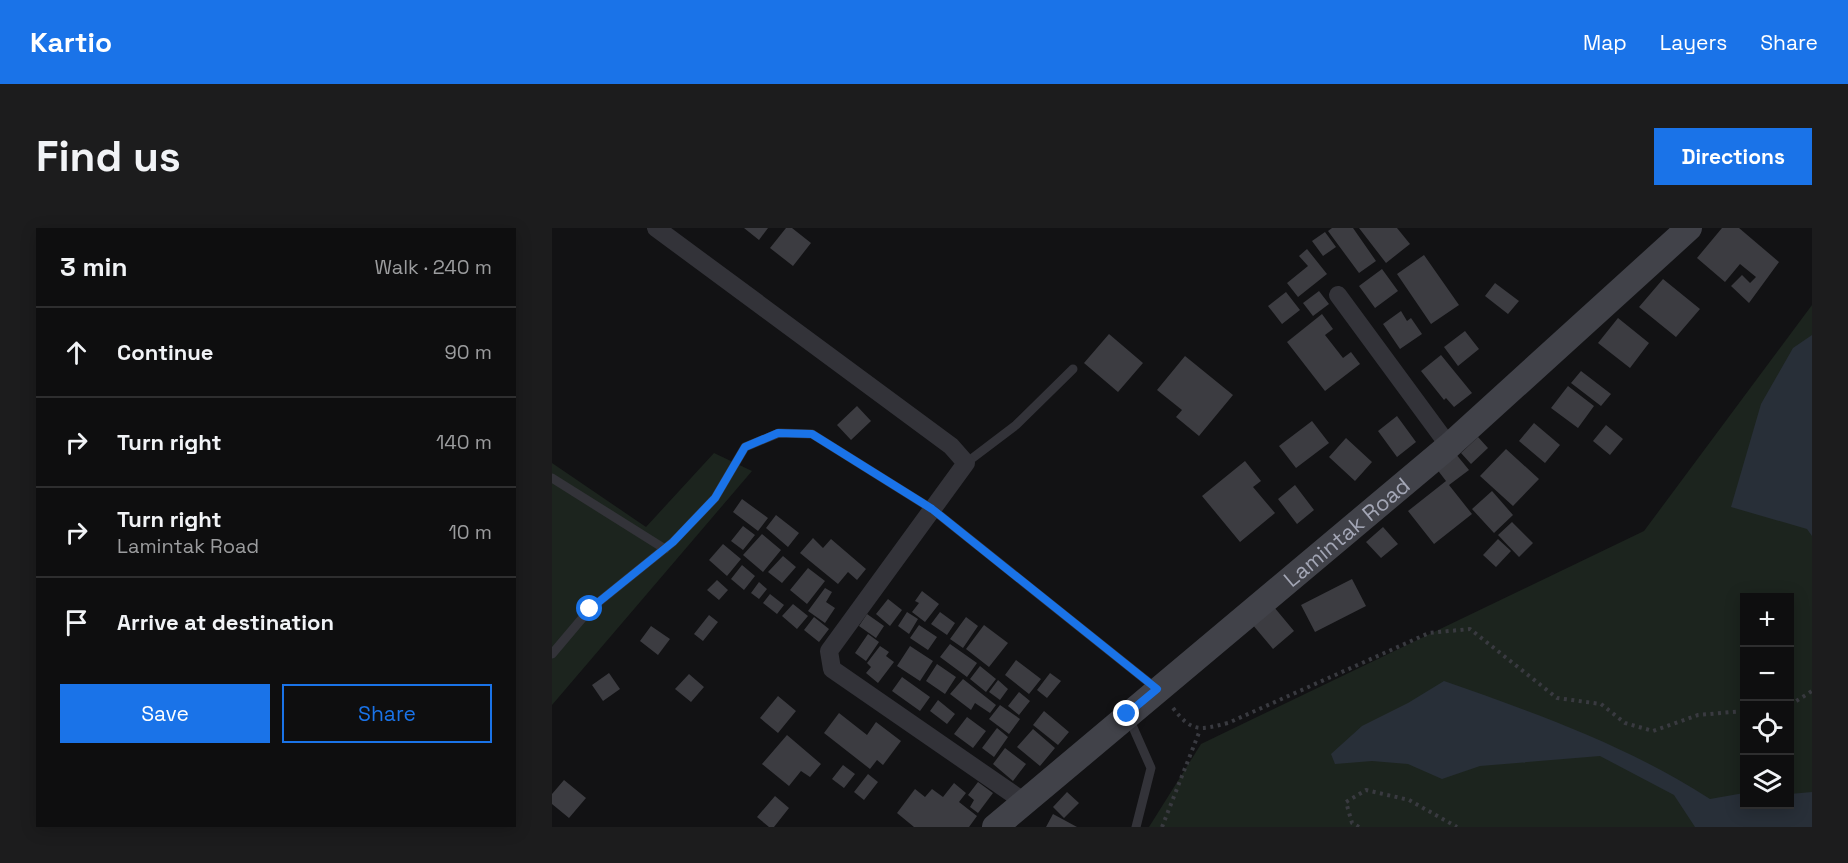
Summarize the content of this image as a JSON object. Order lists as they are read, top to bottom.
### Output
{
  "streets": {
    "main road": ["Lamintak Road"]
  },
  "page": {
    "header": "Kartio",
    "nav": ["Map", "Layers", "Share"],
    "buttons": [
      "Directions",
      ["Save", "Share"]
    ],
    "title": "Find us",
    "heading": ["3 min", "Walk · 240 m"],
    "list": [
      ["Continue", "90 m"],
      ["Turn right", "140 m"],
      ["Turn right", "Lamintak Road", "10 m"],
      "Arrive at destination"
    ],
    "map_buttons": ["+", "−"]
  }
}
